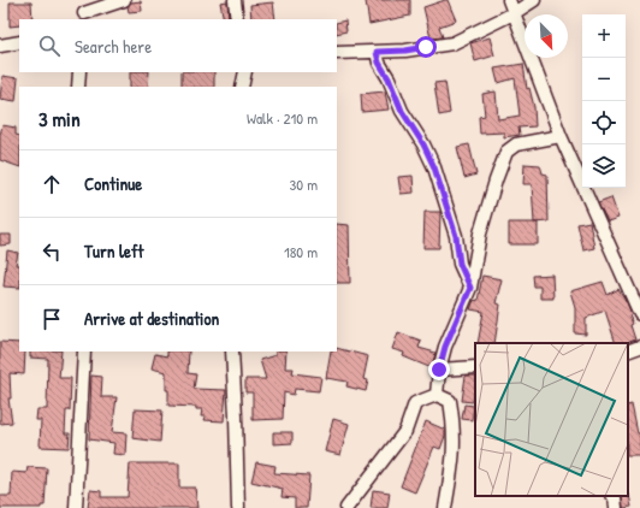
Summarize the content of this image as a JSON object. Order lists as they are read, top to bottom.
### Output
{
  "north": "bottom right",
  "page": {
    "map_buttons": ["+", "−"],
    "search": "Search here",
    "heading": ["3 min", "Walk · 210 m"],
    "list": [
      ["Continue", "30 m"],
      ["Turn left", "180 m"],
      "Arrive at destination"
    ]
  }
}
